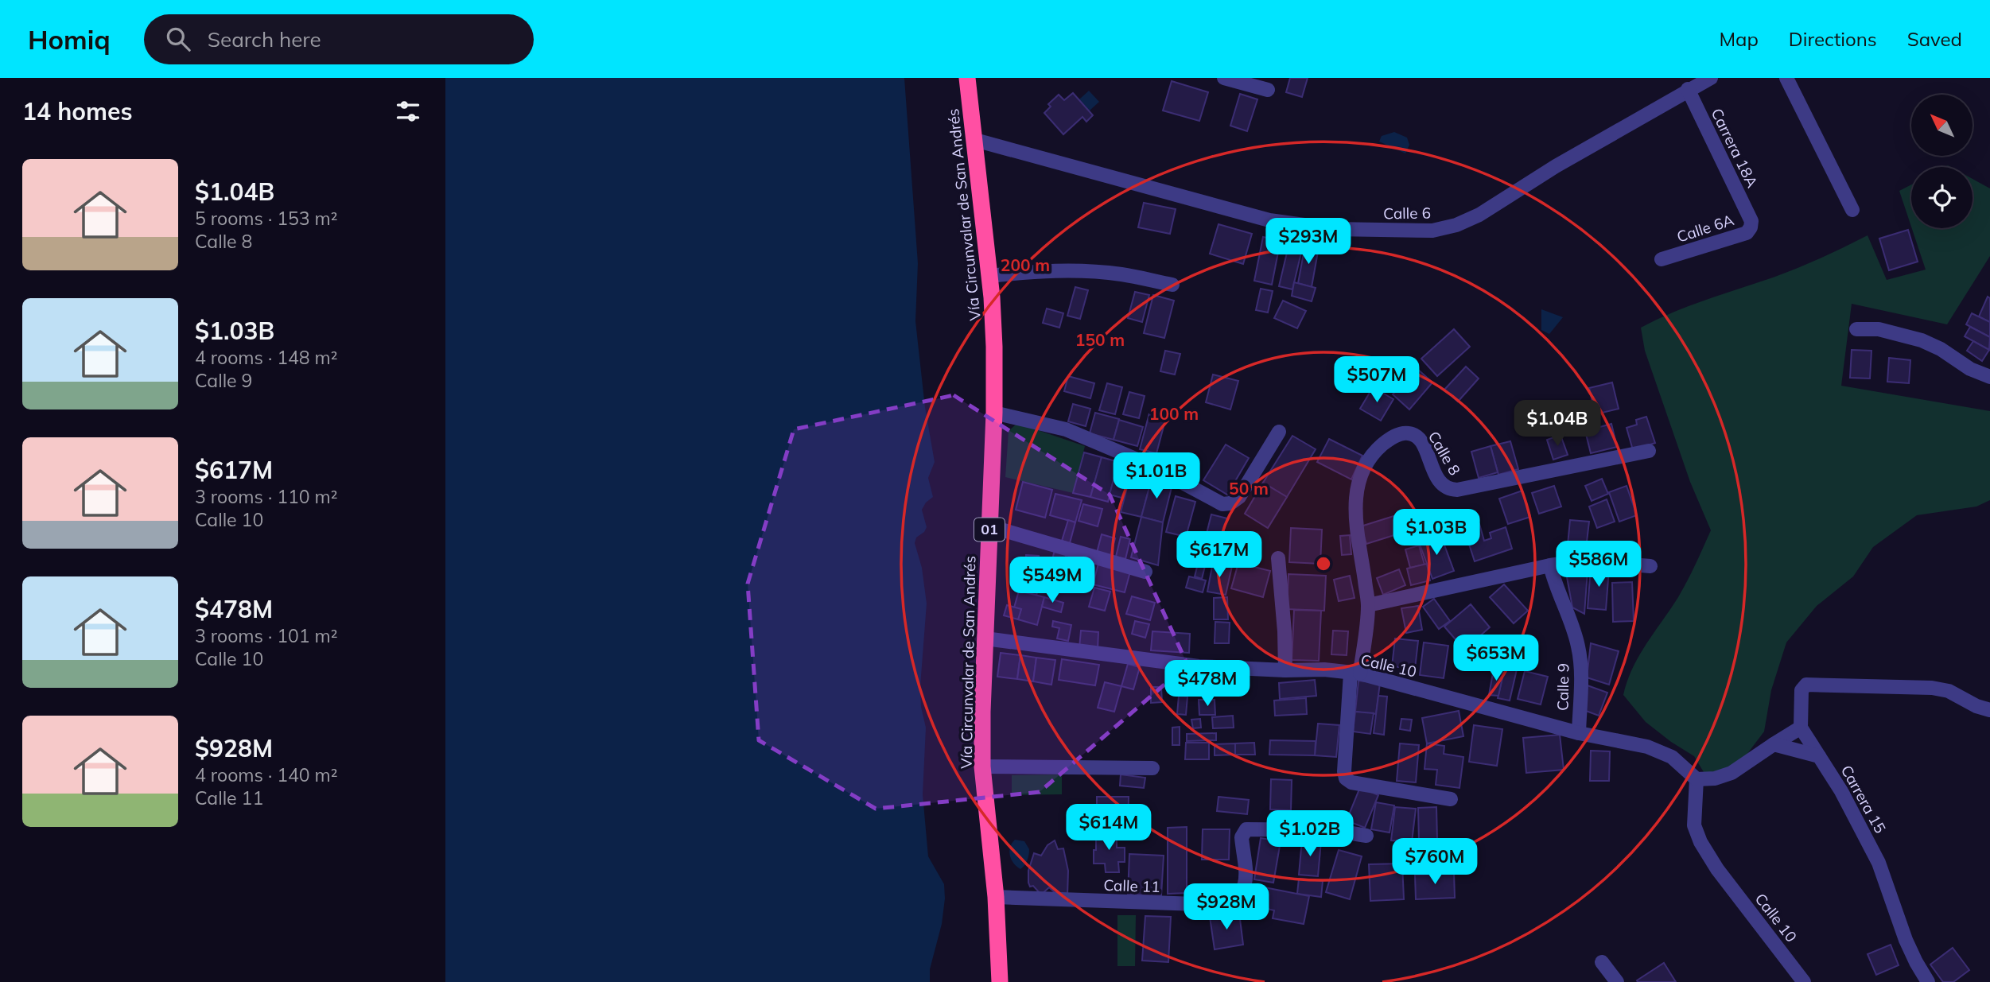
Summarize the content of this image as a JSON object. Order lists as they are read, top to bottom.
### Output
{
  "streets": {
    "highway": ["Vía Circunvalar de San Andrés", "01"],
    "street": [
      "Carrera 18A",
      "Calle 6",
      "Calle 6A",
      "Calle 8",
      "Calle 10",
      "Calle 9",
      "Carrera 15",
      "Calle 11"
    ]
  },
  "crossings": [
    ["Carrera 18A", "Calle 6"],
    ["Carrera 18A", "Calle 6A"],
    ["Calle 6", "Vía Circunvalar de San Andrés"],
    ["Vía Circunvalar de San Andrés", "Calle 10"],
    ["Vía Circunvalar de San Andrés", "Calle 11"],
    ["Calle 8", "Calle 10"],
    ["Calle 10", "Calle 9"]
  ],
  "north": "top left",
  "page": {
    "header": "Homiq",
    "search": "Search here",
    "nav": ["Map", "Directions", "Saved"],
    "heading": "14 homes",
    "list": [
      {
        "name": "$1.04B",
        "note": "5 rooms · 153 m² · Calle 8"
      },
      {
        "name": "$1.03B",
        "note": "4 rooms · 148 m² · Calle 9"
      },
      {
        "name": "$617M",
        "note": "3 rooms · 110 m² · Calle 10"
      },
      {
        "name": "$478M",
        "note": "3 rooms · 101 m² · Calle 10"
      },
      {
        "name": "$928M",
        "note": "4 rooms · 140 m² · Calle 11"
      }
    ],
    "price": [
      "$293M",
      "$507M",
      "$1.04B",
      "$1.01B",
      "$1.03B",
      "$617M",
      "$586M",
      "$549M",
      "$653M",
      "$478M",
      "$614M",
      "$1.02B",
      "$760M",
      "$928M"
    ]
  },
  "rings": [
    "200 m",
    "150 m",
    "100 m",
    "50 m"
  ]
}
